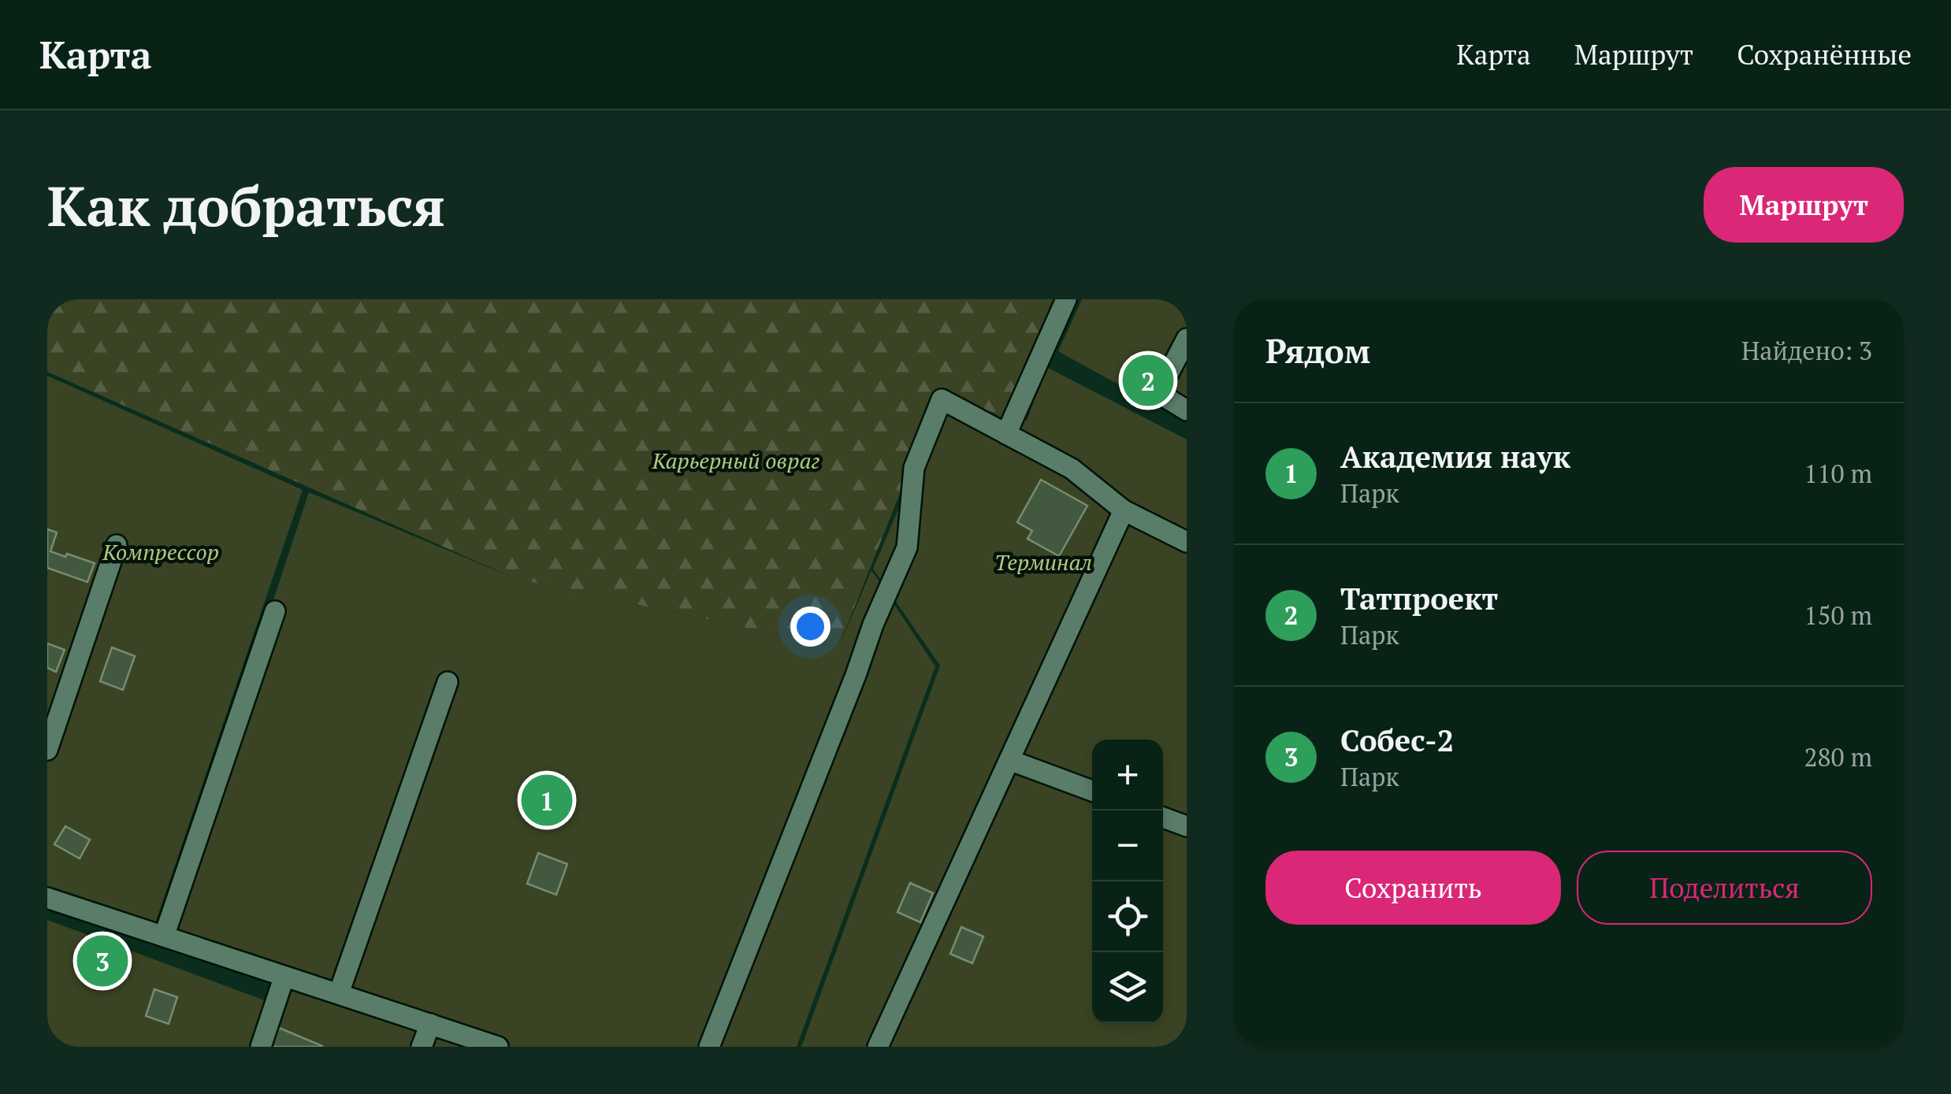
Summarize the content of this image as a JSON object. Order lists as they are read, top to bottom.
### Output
{
  "parks": ["Карьерный овраг", "Компрессор", "Терминал"],
  "page": {
    "header": "Карта",
    "nav": ["Карта", "Маршрут", "Сохранённые"],
    "buttons": [
      "Маршрут",
      ["Сохранить", "Поделиться"]
    ],
    "title": "Как добраться",
    "heading": ["Рядом", "Найдено: 3"],
    "pins": ["2", "1", "3"],
    "list": [
      {
        "mark": "1",
        "name": "Академия наук",
        "note": "Парк",
        "value": "110 m"
      },
      {
        "mark": "2",
        "name": "Татпроект",
        "note": "Парк",
        "value": "150 m"
      },
      {
        "mark": "3",
        "name": "Собес-2",
        "note": "Парк",
        "value": "280 m"
      }
    ],
    "map_buttons": ["+", "−"]
  }
}
